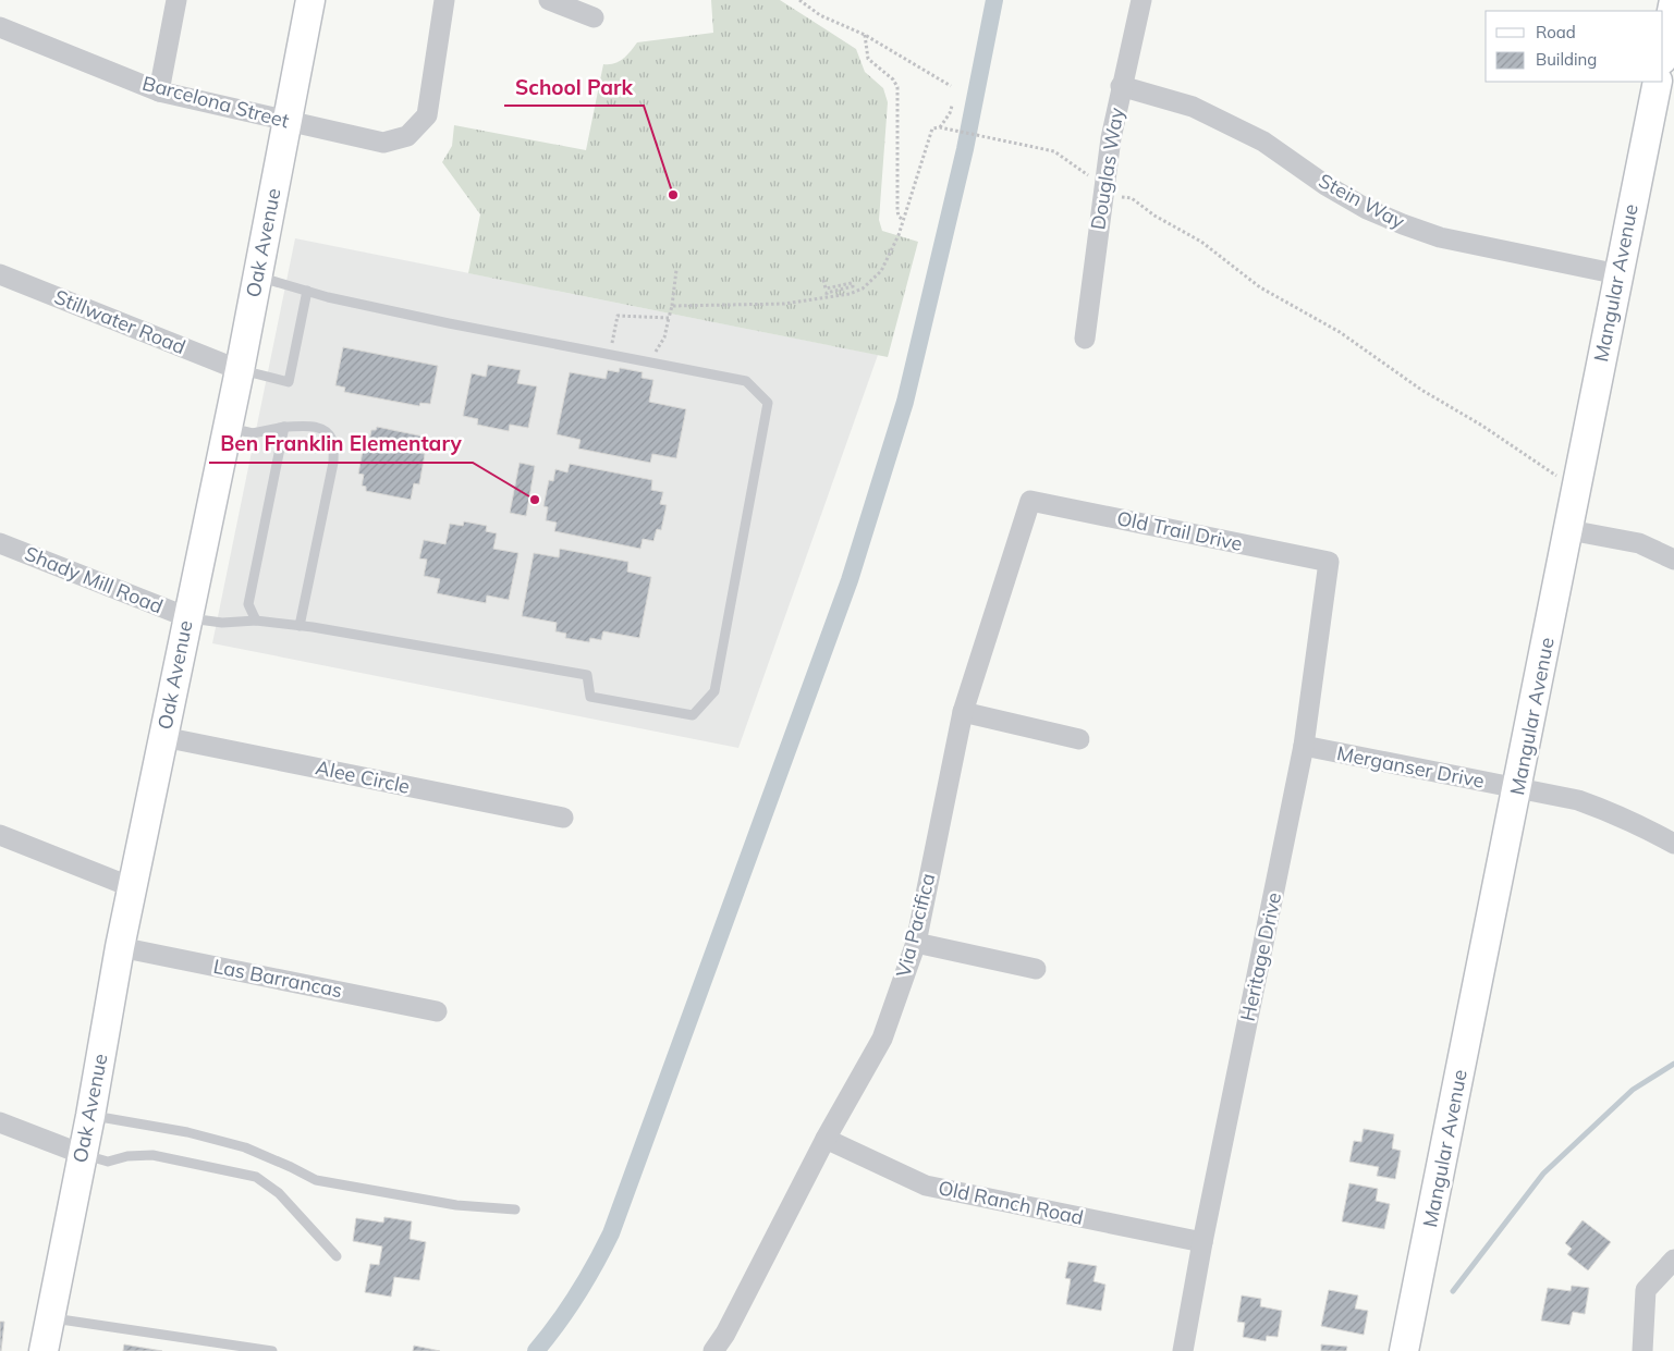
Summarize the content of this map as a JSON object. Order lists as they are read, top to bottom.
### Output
{
  "streets": {
    "street": [
      "Barcelona Street",
      "Douglas Way",
      "Stein Way",
      "Oak Avenue",
      "Mangular Avenue",
      "Stillwater Road",
      "Old Trail Drive",
      "Shady Mill Road",
      "Merganser Drive",
      "Alee Circle",
      "Via Pacifica",
      "Heritage Drive",
      "Las Barrancas",
      "Old Ranch Road"
    ]
  },
  "crossings": [
    ["Barcelona Street", "Oak Avenue"],
    ["Douglas Way", "Stein Way"],
    ["Stein Way", "Mangular Avenue"],
    ["Oak Avenue", "Stillwater Road"],
    ["Oak Avenue", "Shady Mill Road"],
    ["Oak Avenue", "Alee Circle"],
    ["Oak Avenue", "Las Barrancas"],
    ["Mangular Avenue", "Merganser Drive"],
    ["Old Trail Drive", "Via Pacifica"],
    ["Old Trail Drive", "Heritage Drive"],
    ["Merganser Drive", "Heritage Drive"],
    ["Via Pacifica", "Old Ranch Road"],
    ["Heritage Drive", "Old Ranch Road"]
  ],
  "places": ["School Park", "Ben Franklin Elementary"],
  "legend": ["Road", "Building"]
}
